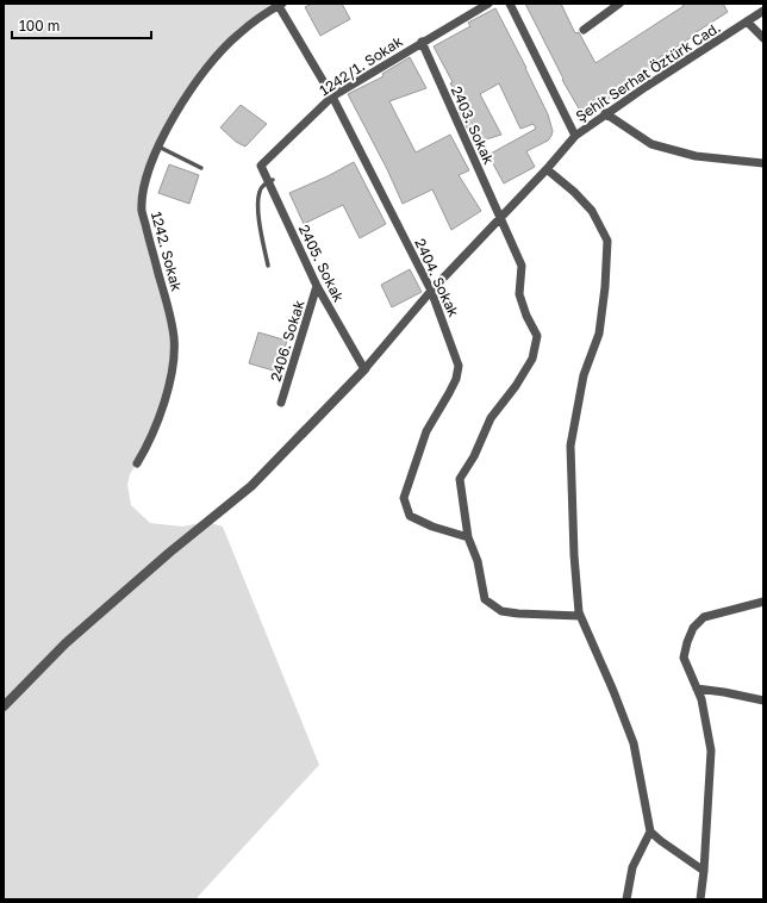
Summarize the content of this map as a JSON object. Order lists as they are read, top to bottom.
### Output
{
  "streets": {
    "street": [
      "1242/1. Sokak",
      "Şehit Serhat Öztürk Cad.",
      "2403. Sokak",
      "1242. Sokak",
      "2405. Sokak",
      "2404. Sokak",
      "2406. Sokak"
    ]
  },
  "crossings": [
    ["1242/1. Sokak", "2403. Sokak"],
    ["1242/1. Sokak", "2405. Sokak"],
    ["1242/1. Sokak", "2404. Sokak"],
    ["2403. Sokak", "2404. Sokak"],
    ["1242. Sokak", "2404. Sokak"],
    ["2405. Sokak", "2406. Sokak"]
  ],
  "scale_bar": "100 m"
}
